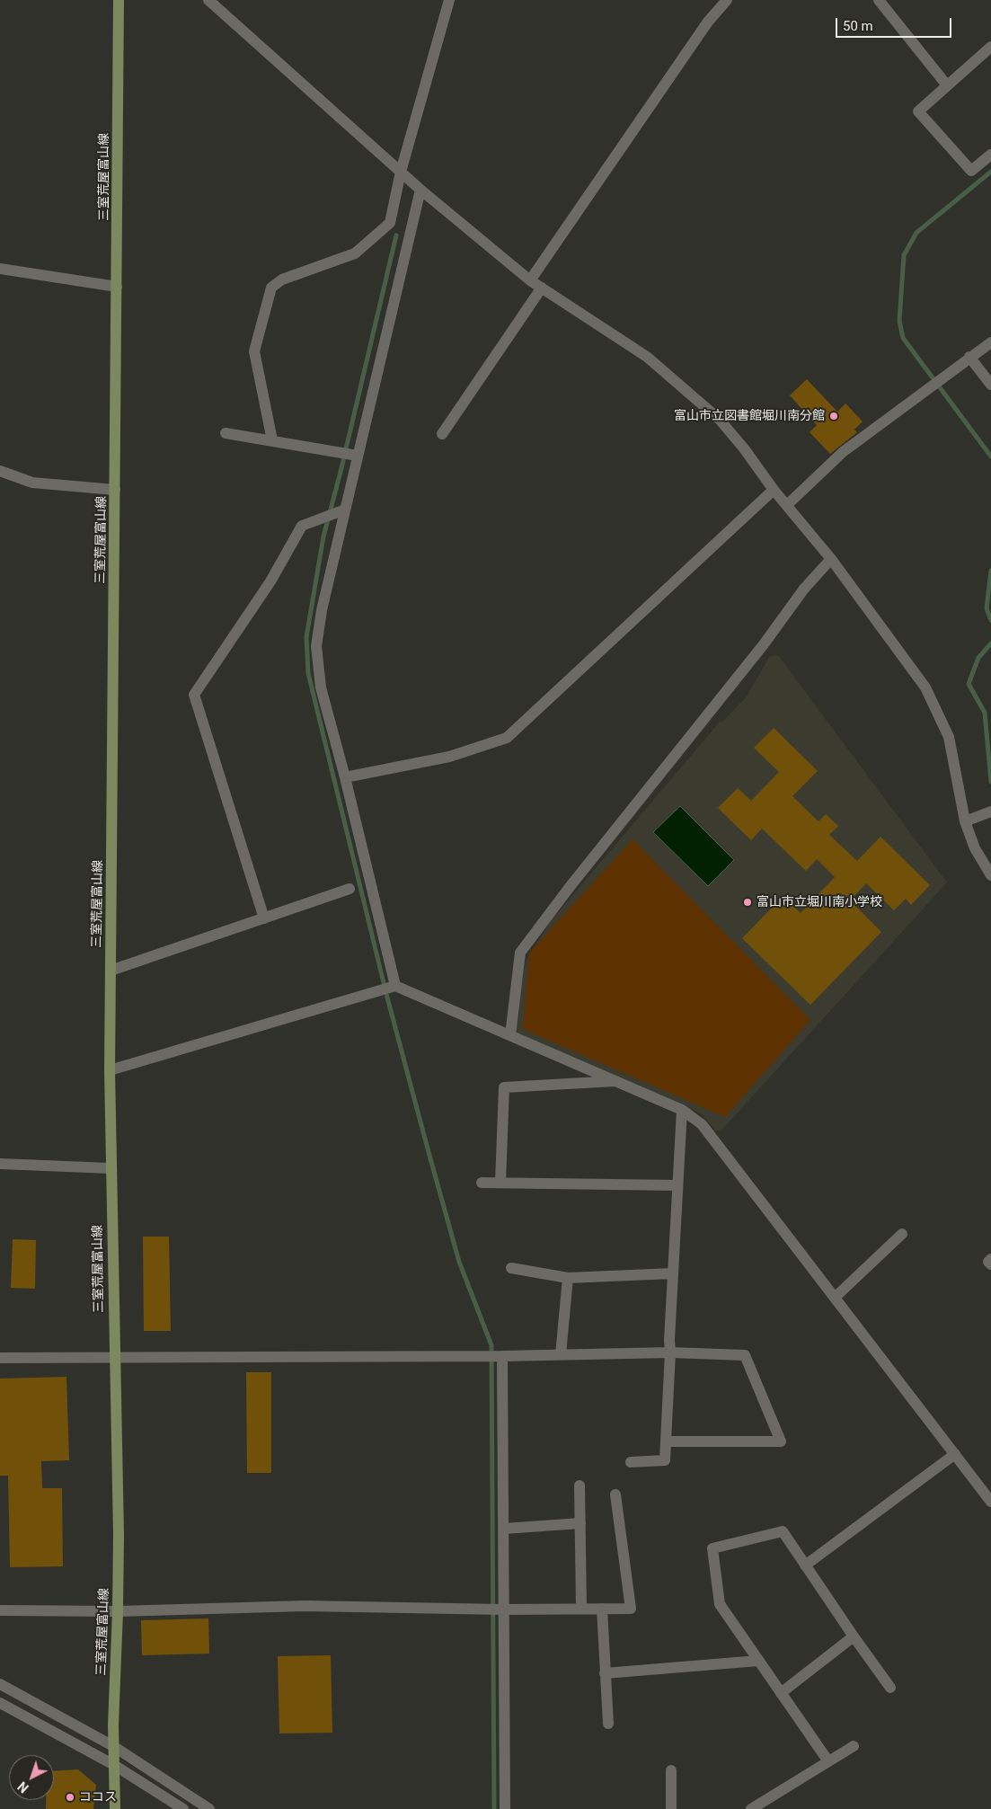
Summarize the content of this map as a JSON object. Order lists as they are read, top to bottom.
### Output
{
  "streets": {
    "main road": ["三室荒屋富山線"]
  },
  "places": ["富山市立図書館堀川南分館", "富山市立堀川南小学校", "ココス"],
  "scale_bar": "50 m",
  "north": "bottom left"
}
